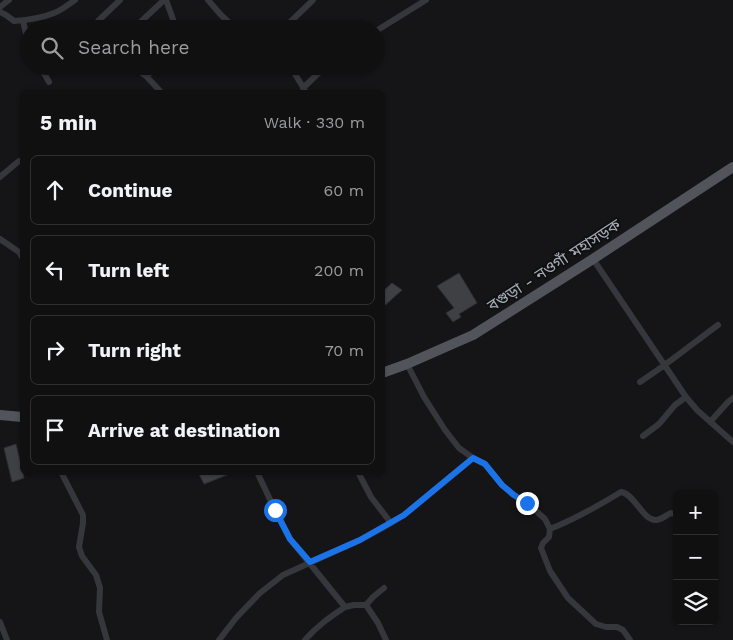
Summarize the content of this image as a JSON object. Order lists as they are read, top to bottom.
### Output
{
  "streets": {
    "main road": ["বগুড়া - নওগাঁ মহাসড়ক"]
  },
  "page": {
    "search": "Search here",
    "heading": ["5 min", "Walk · 330 m"],
    "list": [
      ["Continue", "60 m"],
      ["Turn left", "200 m"],
      ["Turn right", "70 m"],
      "Arrive at destination"
    ],
    "map_buttons": ["+", "−"]
  }
}
